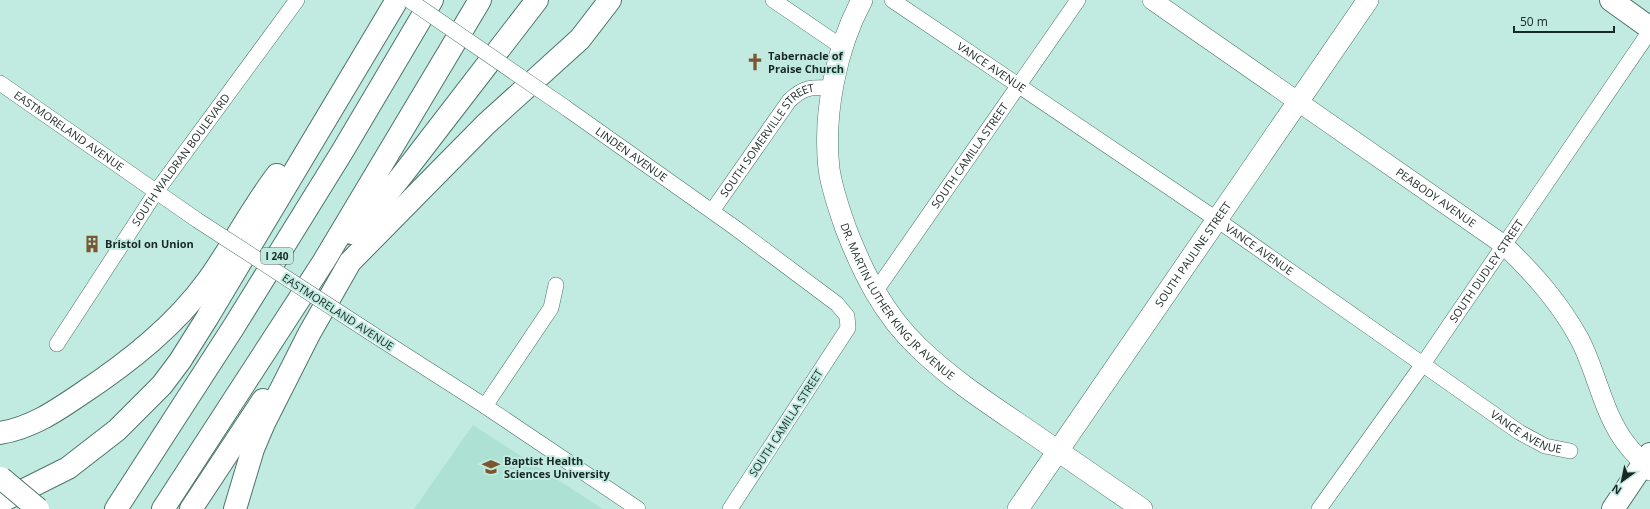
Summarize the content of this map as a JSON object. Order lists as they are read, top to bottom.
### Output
{
  "streets": {
    "main road": ["SOUTH PAULINE STREET", "I 240", "DR. MARTIN LUTHER KING JR AVENUE"],
    "street": [
      "VANCE AVENUE",
      "EASTMORELAND AVENUE",
      "SOUTH SOMERVILLE STREET",
      "LINDEN AVENUE",
      "SOUTH CAMILLA STREET",
      "SOUTH WALDRAN BOULEVARD",
      "PEABODY AVENUE",
      "SOUTH DUDLEY STREET"
    ]
  },
  "crossings": [
    ["VANCE AVENUE", "SOUTH CAMILLA STREET"],
    ["VANCE AVENUE", "SOUTH PAULINE STREET"],
    ["VANCE AVENUE", "SOUTH DUDLEY STREET"],
    ["EASTMORELAND AVENUE", "SOUTH WALDRAN BOULEVARD"],
    ["SOUTH SOMERVILLE STREET", "LINDEN AVENUE"],
    ["SOUTH SOMERVILLE STREET", "DR. MARTIN LUTHER KING JR AVENUE"],
    ["LINDEN AVENUE", "SOUTH CAMILLA STREET"],
    ["SOUTH CAMILLA STREET", "DR. MARTIN LUTHER KING JR AVENUE"],
    ["PEABODY AVENUE", "SOUTH PAULINE STREET"],
    ["PEABODY AVENUE", "SOUTH DUDLEY STREET"],
    ["SOUTH PAULINE STREET", "DR. MARTIN LUTHER KING JR AVENUE"]
  ],
  "places": {
    "church": ["Tabernacle of Praise Church"],
    "building": ["Bristol on Union"],
    "school or university": ["Baptist Health Sciences University"]
  },
  "scale_bar": "50 m",
  "north": "bottom left"
}
